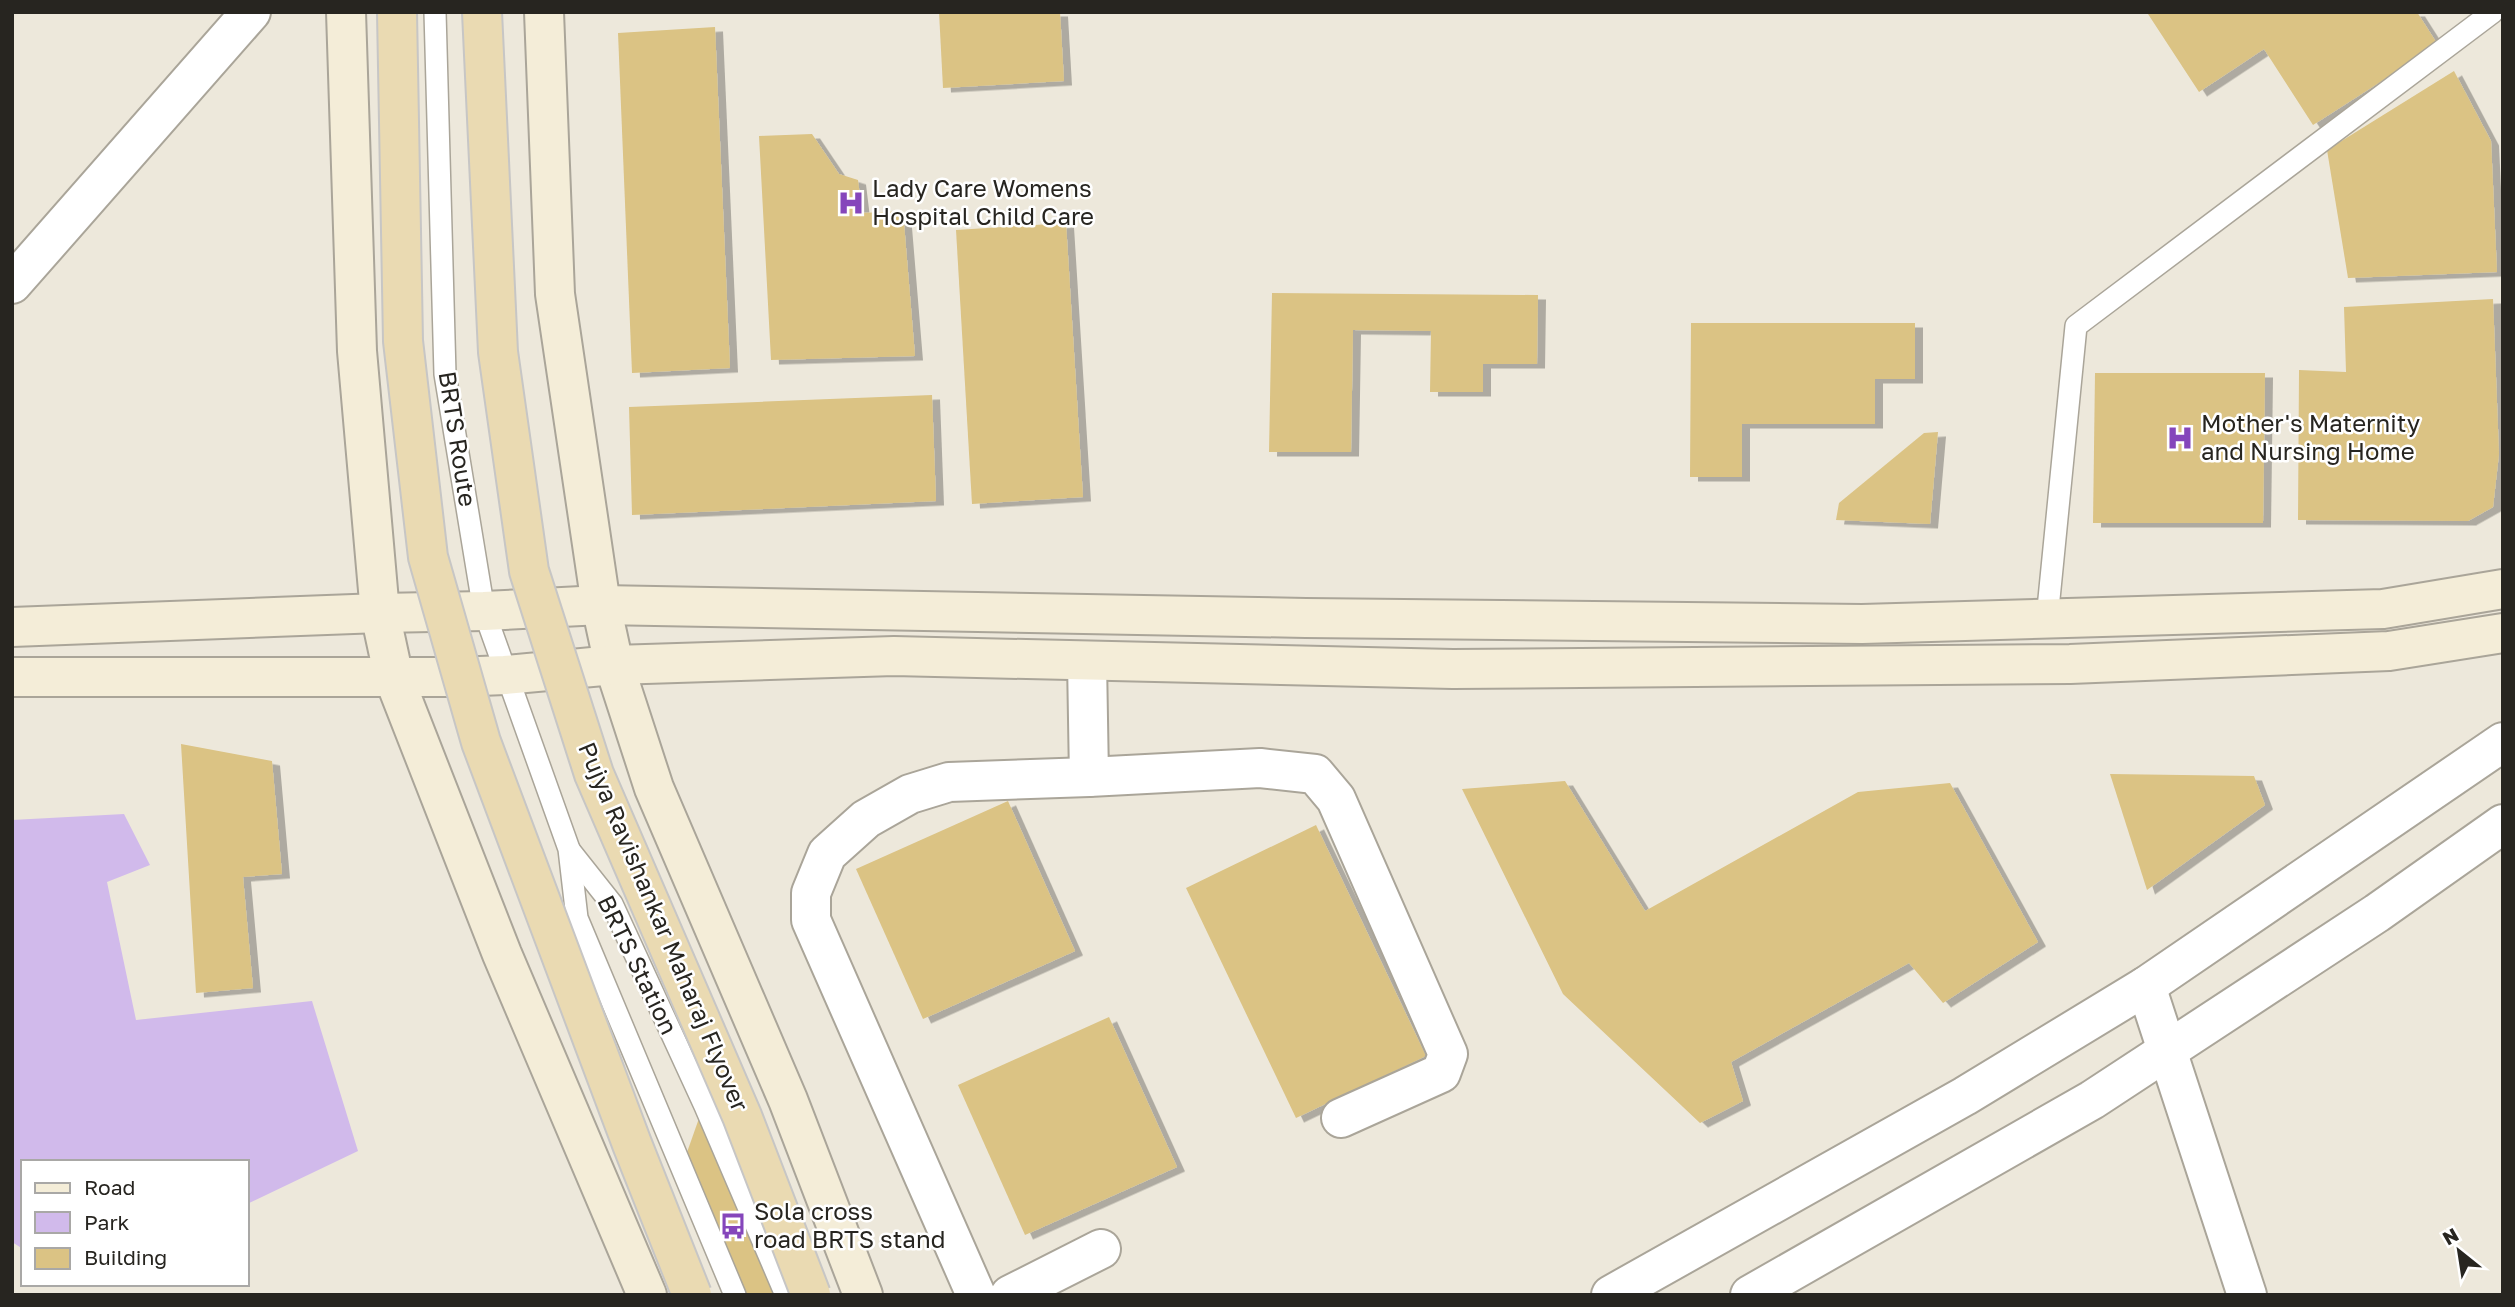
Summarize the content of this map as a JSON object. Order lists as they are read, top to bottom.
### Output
{
  "streets": {
    "main road": ["Pujya Ravishankar Maharaj Flyover"],
    "lane": ["BRTS Route", "BRTS Station"]
  },
  "crossings": [
    ["BRTS Route", "BRTS Station"]
  ],
  "places": {
    "hospital": ["Lady Care Womens Hospital Child Care", "Mother's Maternity and Nursing Home"],
    "bus stop": ["Sola cross road BRTS stand"]
  },
  "legend": ["Road", "Park", "Building"],
  "north": "top left"
}
